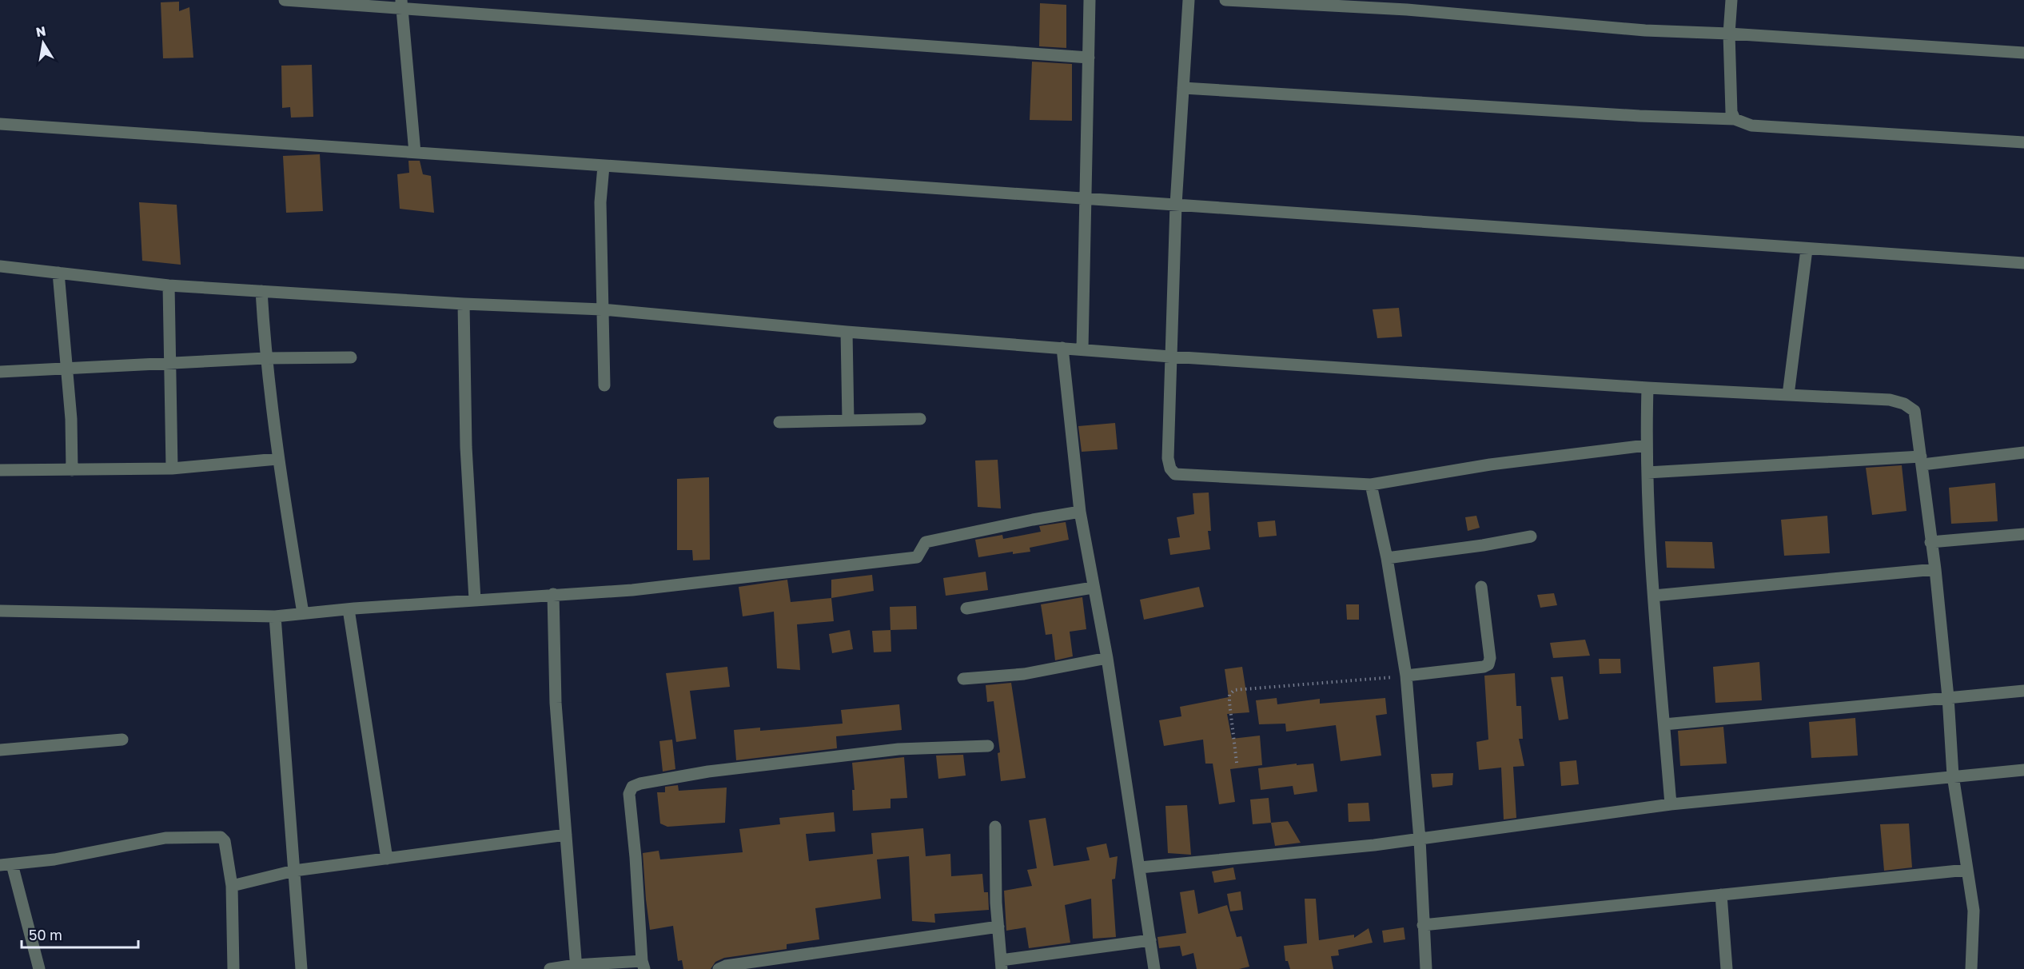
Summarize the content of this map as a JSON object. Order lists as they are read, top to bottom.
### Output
{
  "scale_bar": "50 m",
  "north": "top"
}
